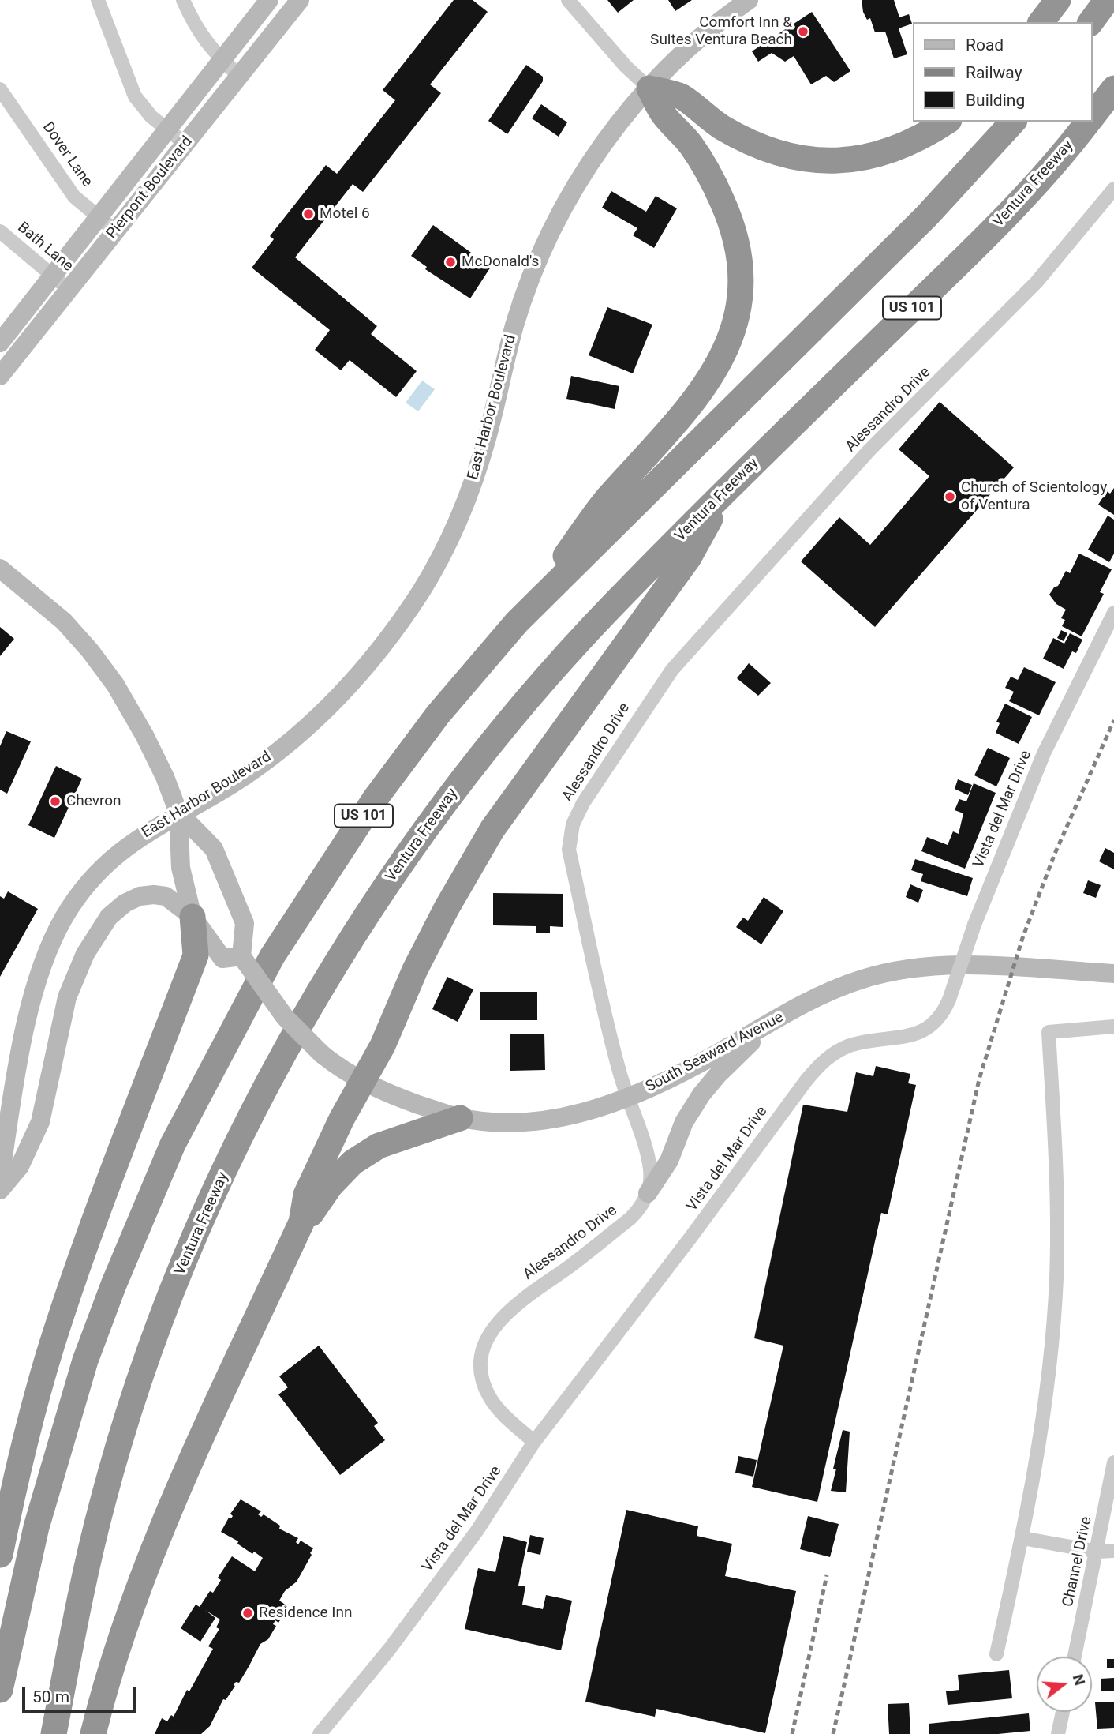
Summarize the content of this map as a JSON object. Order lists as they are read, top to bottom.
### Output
{
  "streets": {
    "highway": ["Ventura Freeway", "US 101"],
    "main road": ["Pierpont Boulevard", "East Harbor Boulevard", "South Seaward Avenue"],
    "street": [
      "Dover Lane",
      "Bath Lane",
      "Alessandro Drive",
      "Vista del Mar Drive",
      "Channel Drive"
    ]
  },
  "crossings": [
    ["Dover Lane", "Pierpont Boulevard"],
    ["Pierpont Boulevard", "Bath Lane"],
    ["East Harbor Boulevard", "South Seaward Avenue"],
    ["Alessandro Drive", "Vista del Mar Drive"],
    ["Alessandro Drive", "South Seaward Avenue"]
  ],
  "places": [
    "Comfort Inn & Suites Ventura Beach",
    "Motel 6",
    "McDonald's",
    "Church of Scientology of Ventura",
    "Chevron",
    "Residence Inn"
  ],
  "legend": ["Road", "Railway", "Building"],
  "scale_bar": "50 m",
  "north": "right"
}
